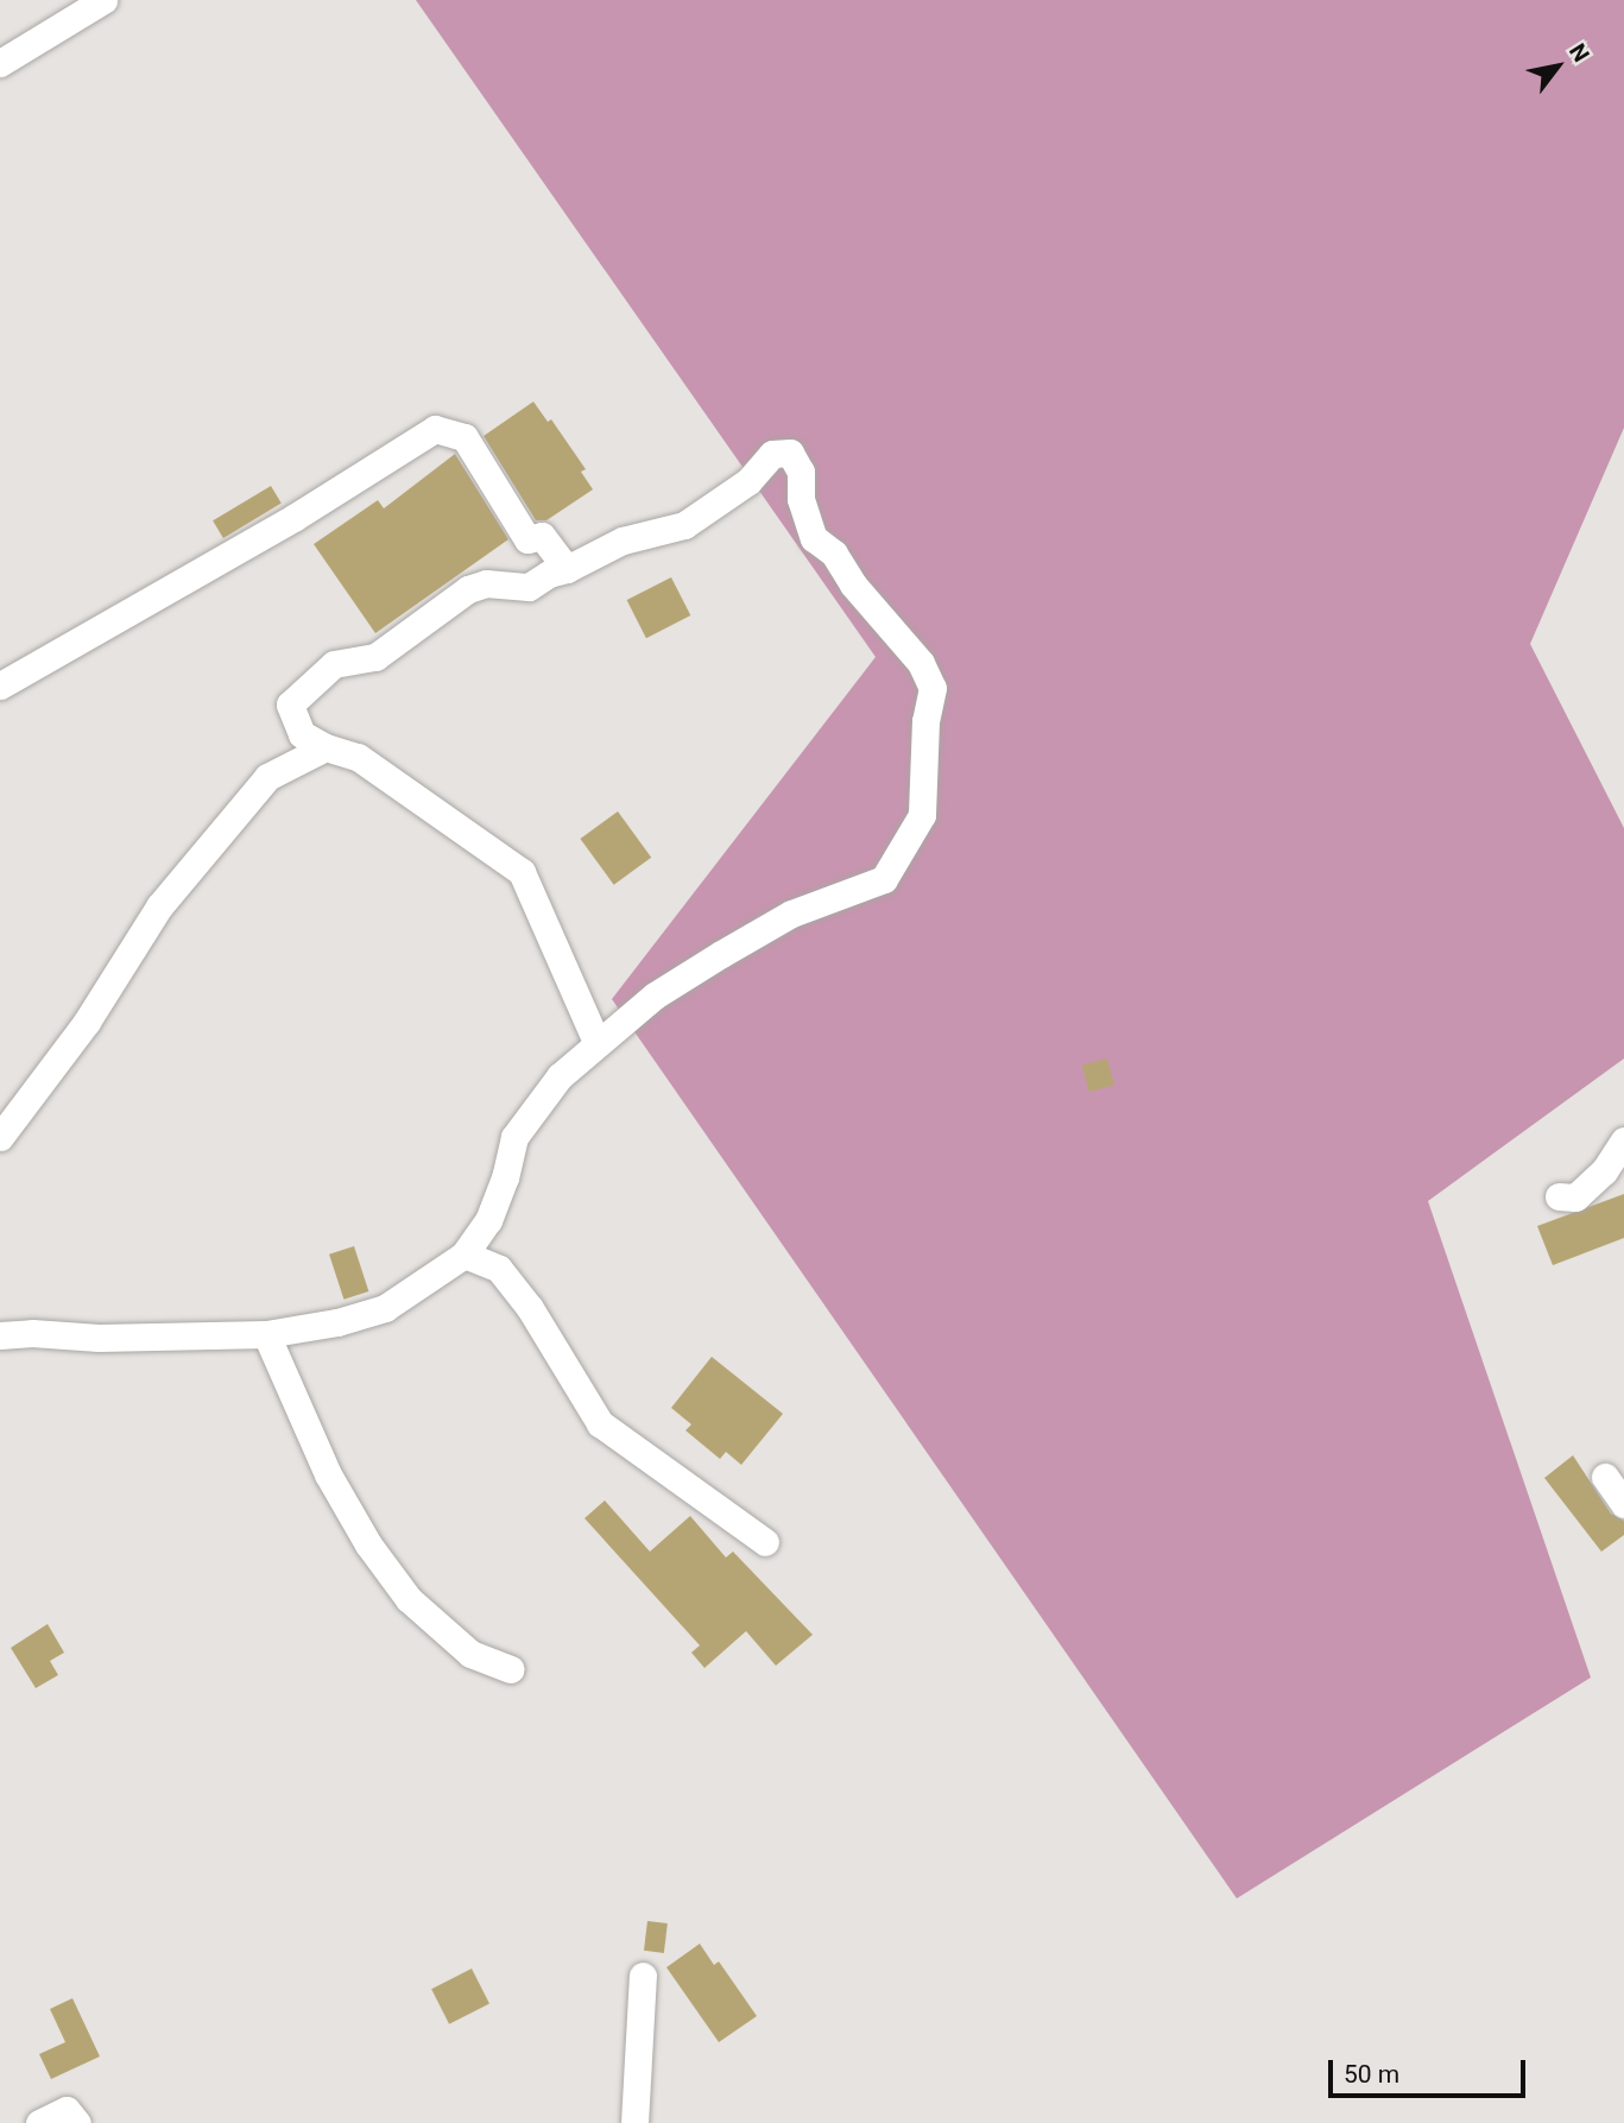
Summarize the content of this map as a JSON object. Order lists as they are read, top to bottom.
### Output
{
  "scale_bar": "50 m",
  "north": "top right"
}
